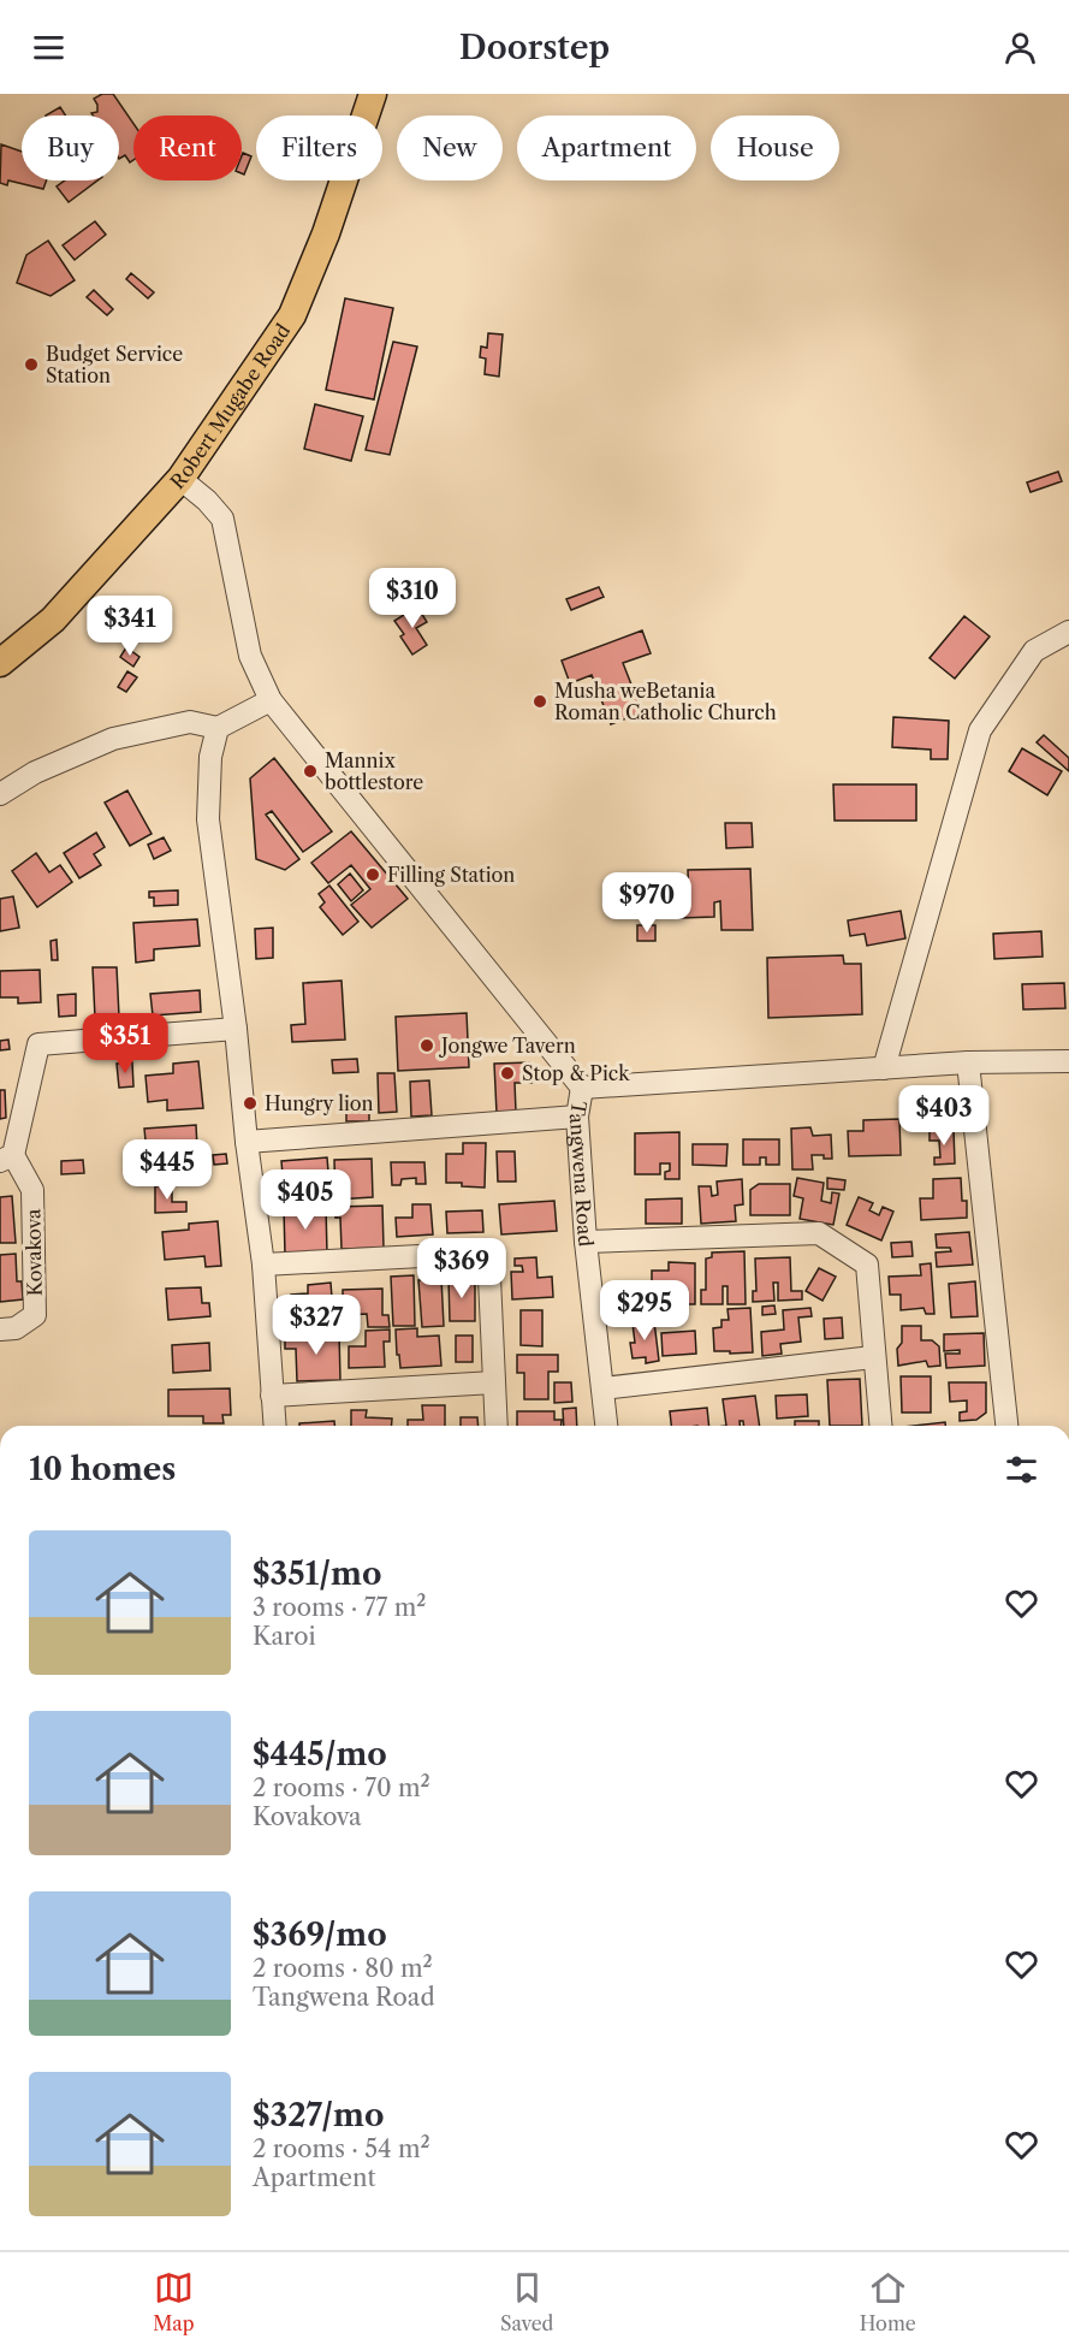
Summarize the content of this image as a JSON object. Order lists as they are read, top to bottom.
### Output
{
  "streets": {
    "main road": ["Robert Mugabe Road"],
    "street": ["Tangwena Road", "Kovakova"]
  },
  "places": [
    "Budget Service Station",
    "Musha weBetania Roman Catholic Church",
    "Mannix bottlestore",
    "Filling Station",
    "Jongwe Tavern",
    "Stop & Pick",
    "Hungry lion"
  ],
  "page": {
    "header": "Doorstep",
    "chip": [
      "Buy",
      "Rent",
      "Filters",
      "New",
      "Apartment",
      "House"
    ],
    "price": [
      "$310",
      "$341",
      "$970",
      "$351",
      "$403",
      "$445",
      "$405",
      "$369",
      "$295",
      "$327"
    ],
    "heading": "10 homes",
    "list": [
      {
        "name": "$351/mo",
        "note": "3 rooms · 77 m² · Karoi"
      },
      {
        "name": "$445/mo",
        "note": "2 rooms · 70 m² · Kovakova"
      },
      {
        "name": "$369/mo",
        "note": "2 rooms · 80 m² · Tangwena Road"
      },
      {
        "name": "$327/mo",
        "note": "2 rooms · 54 m² · Apartment"
      }
    ],
    "tabs": ["Map", "Saved", "Home"]
  }
}
